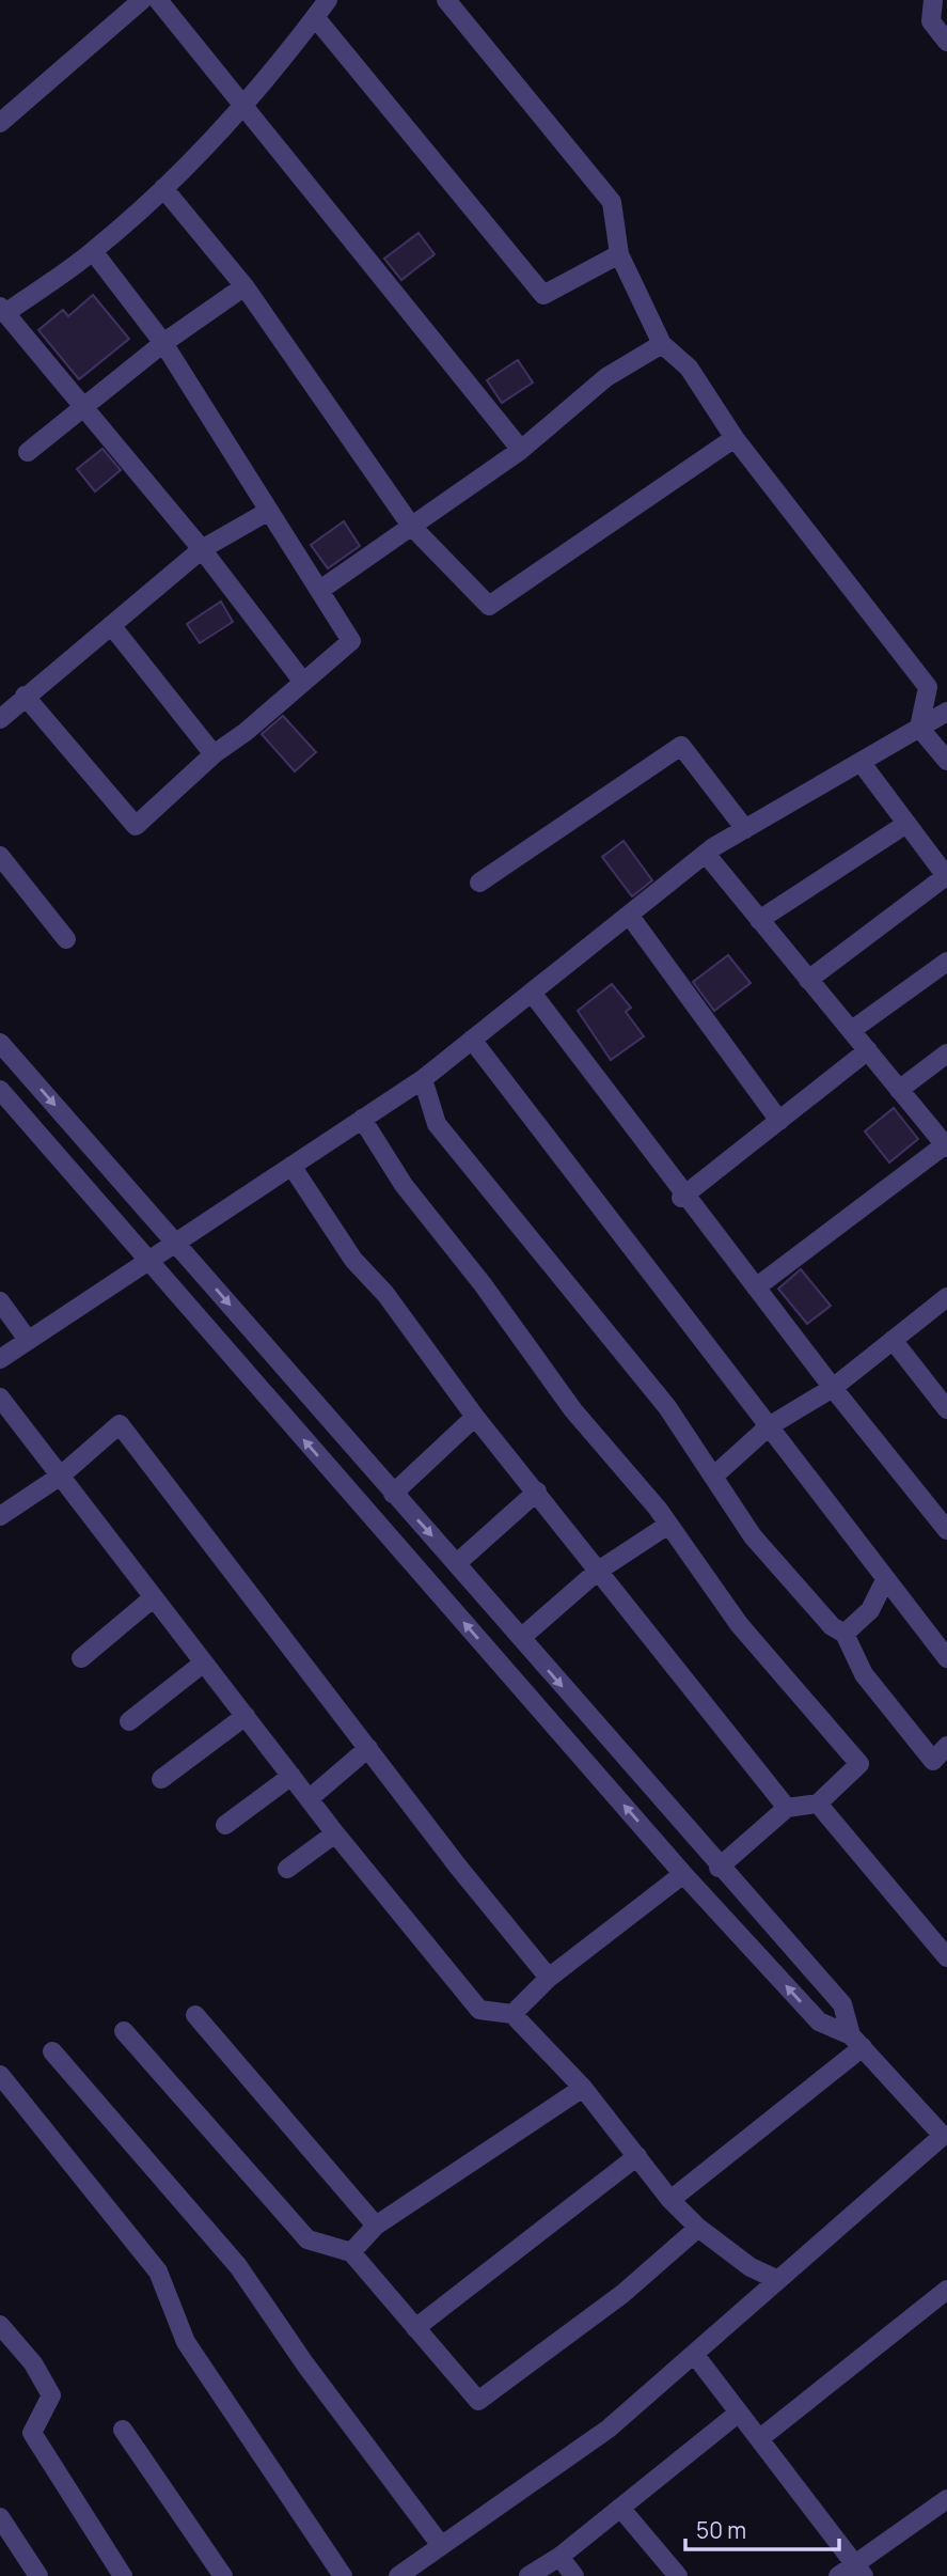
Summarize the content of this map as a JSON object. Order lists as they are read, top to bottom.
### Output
{
  "scale_bar": "50 m"
}
